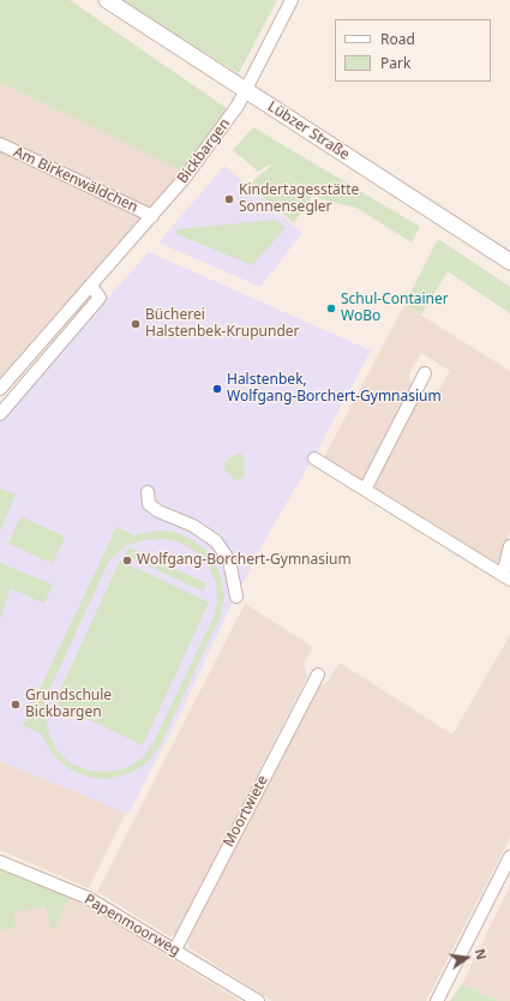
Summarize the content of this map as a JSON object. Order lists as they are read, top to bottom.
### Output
{
  "streets": {
    "street": [
      "Lübzer Straße",
      "Bickbargen",
      "Am Birkenwäldchen",
      "Moortwiete",
      "Papenmoorweg"
    ]
  },
  "crossings": [
    ["Lübzer Straße", "Bickbargen"],
    ["Bickbargen", "Am Birkenwäldchen"],
    ["Moortwiete", "Papenmoorweg"]
  ],
  "places": [
    "Kindertagesstätte Sonnensegler",
    "Schul-Container WoBo",
    "Bücherei Halstenbek-Krupunder",
    "Halstenbek, Wolfgang-Borchert-Gymnasium",
    "Wolfgang-Borchert-Gymnasium",
    "Grundschule Bickbargen"
  ],
  "legend": ["Road", "Park"],
  "north": "right"
}
